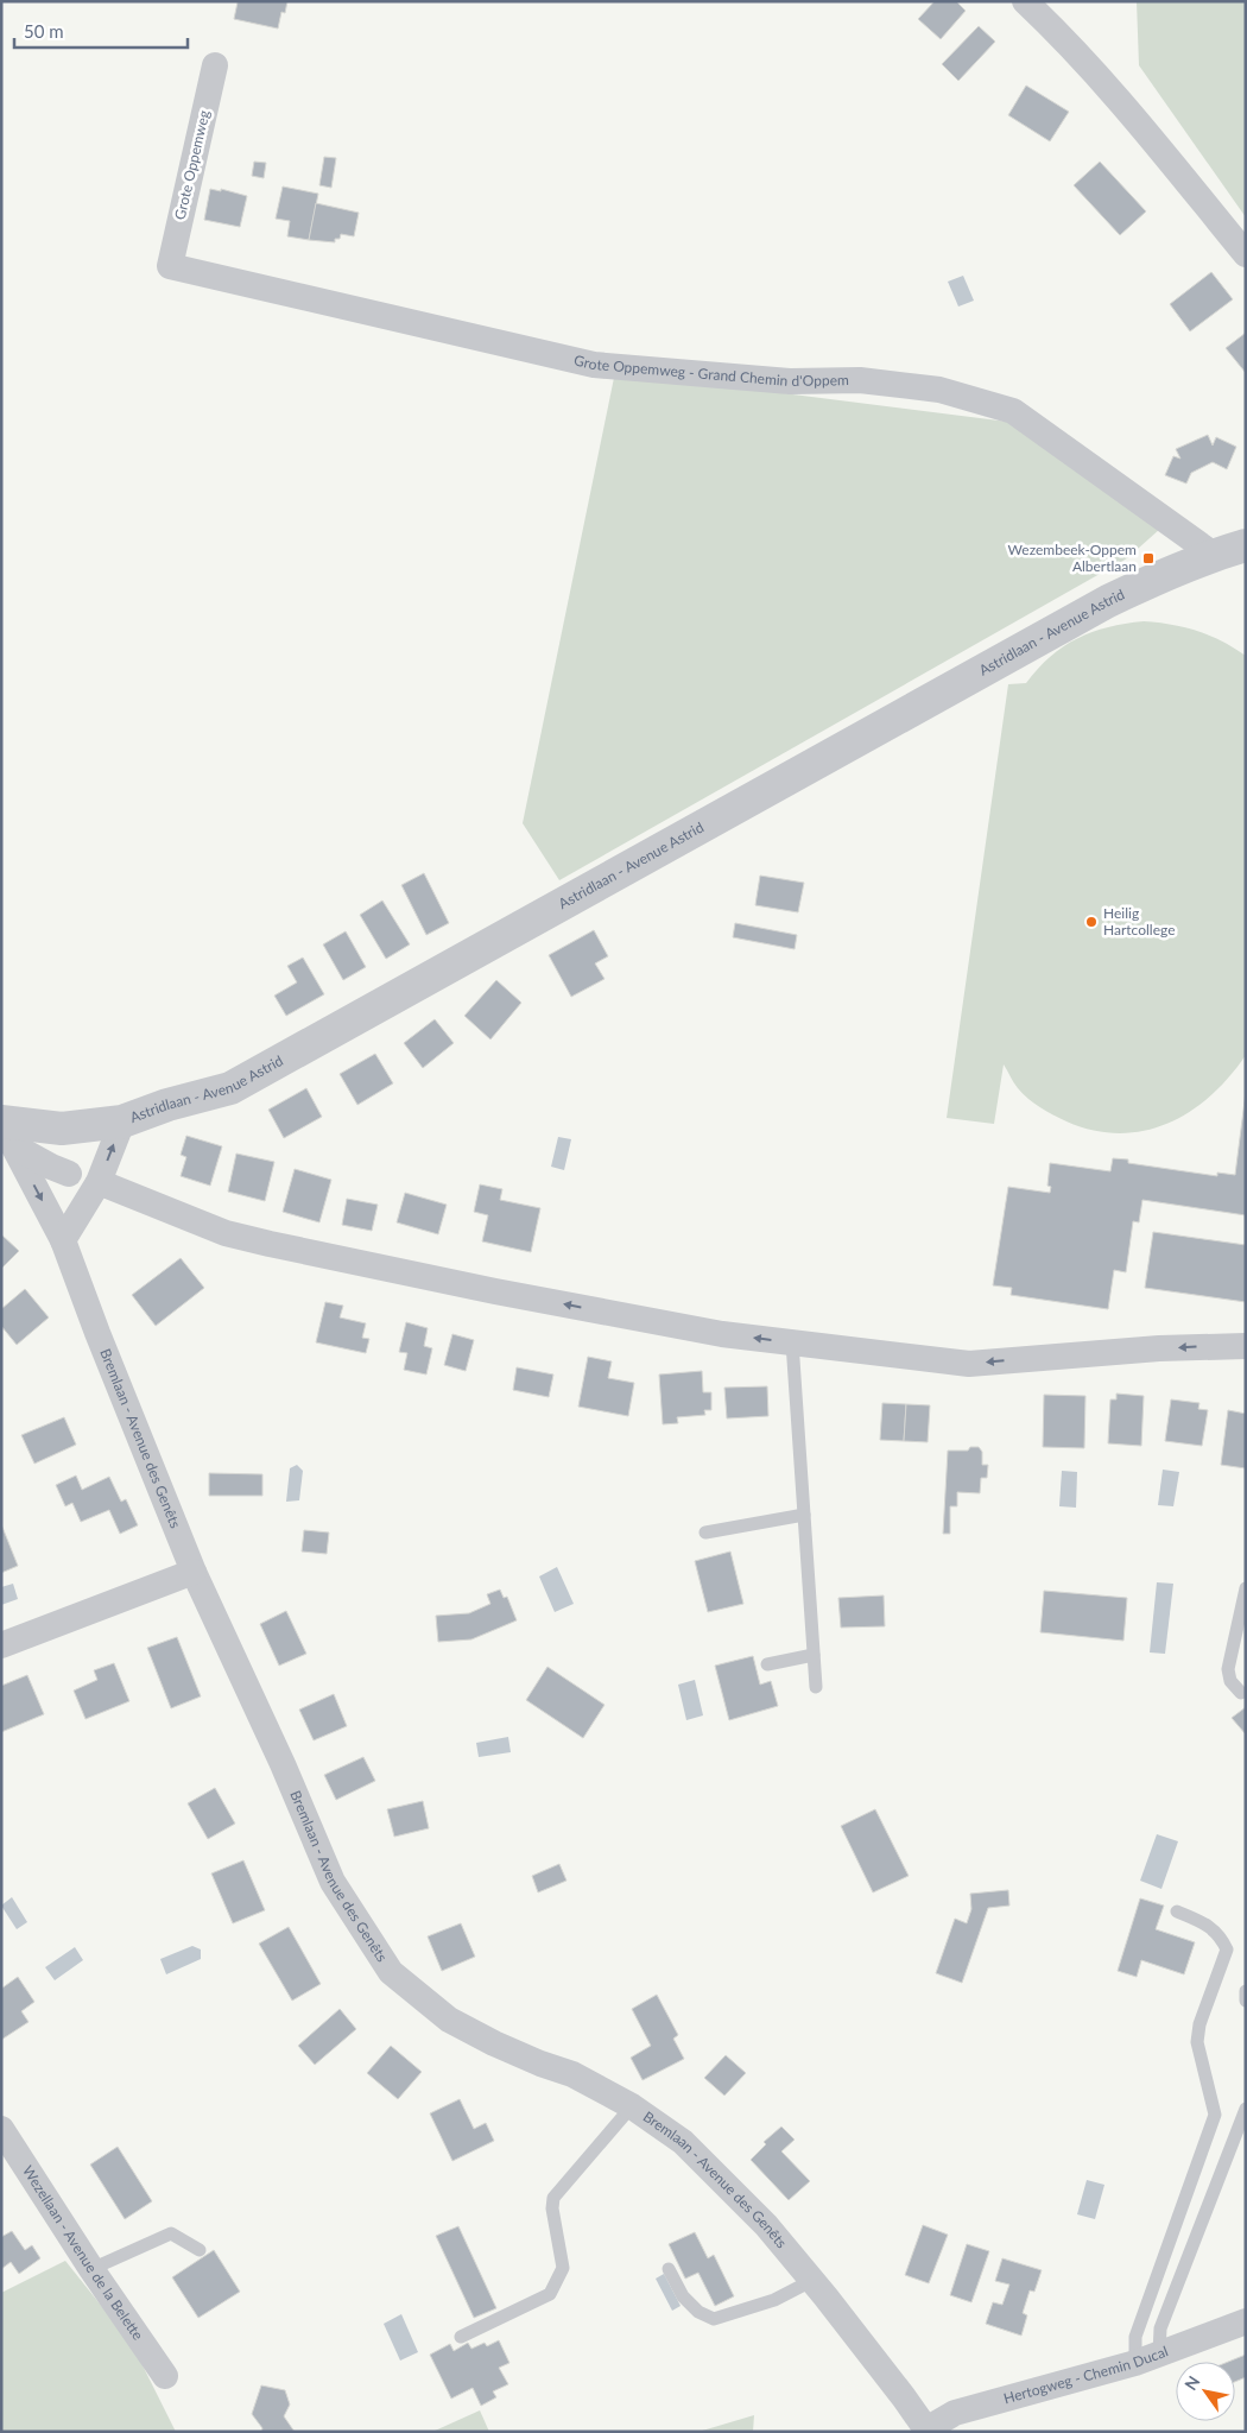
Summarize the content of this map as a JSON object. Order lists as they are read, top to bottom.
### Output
{
  "streets": {
    "street": [
      "Grote Oppemweg",
      "Grote Oppemweg - Grand Chemin d'Oppem",
      "Astridlaan - Avenue Astrid",
      "Bremlaan - Avenue des Genêts",
      "Wezellaan - Avenue de la Belette",
      "Hertogweg - Chemin Ducal"
    ]
  },
  "crossings": [
    ["Grote Oppemweg", "Grote Oppemweg - Grand Chemin d'Oppem"],
    ["Grote Oppemweg - Grand Chemin d'Oppem", "Astridlaan - Avenue Astrid"],
    ["Astridlaan - Avenue Astrid", "Bremlaan - Avenue des Genêts"],
    ["Bremlaan - Avenue des Genêts", "Hertogweg - Chemin Ducal"]
  ],
  "places": {
    "transit": ["Wezembeek-Oppem Albertlaan"],
    "other": ["Heilig Hartcollege"]
  },
  "scale_bar": "50 m",
  "north": "top left"
}
